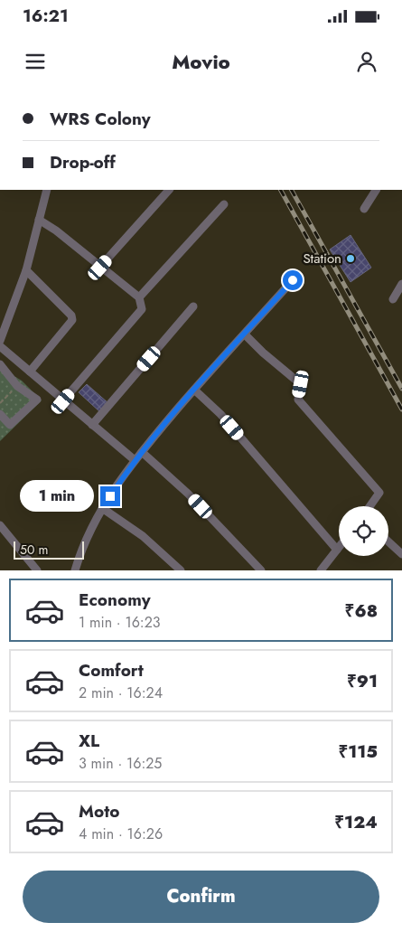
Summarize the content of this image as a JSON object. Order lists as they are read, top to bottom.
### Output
{
  "places": ["Station"],
  "scale_bar": "50 m",
  "page": {
    "status": "16:21",
    "header": "Movio",
    "banner": ["WRS Colony", "Drop-off"],
    "bubble": "1 min",
    "scale": "50 m",
    "list": [
      {
        "name": "Economy",
        "note": "1 min · 16:23",
        "value": "₹68"
      },
      {
        "name": "Comfort",
        "note": "2 min · 16:24",
        "value": "₹91"
      },
      {
        "name": "XL",
        "note": "3 min · 16:25",
        "value": "₹115"
      },
      {
        "name": "Moto",
        "note": "4 min · 16:26",
        "value": "₹124"
      }
    ],
    "buttons": "Confirm"
  }
}
